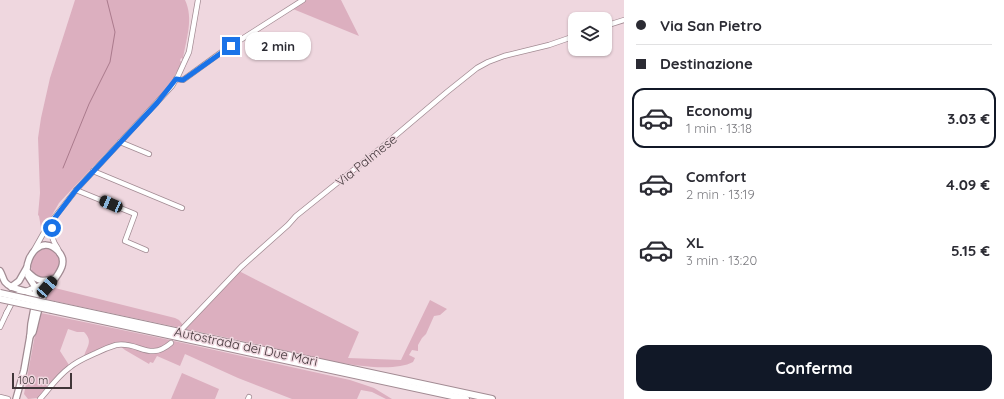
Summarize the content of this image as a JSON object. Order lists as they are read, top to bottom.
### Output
{
  "streets": {
    "highway": ["Autostrada dei Due Mari"],
    "street": ["Via Palmese"]
  },
  "scale_bar": "100 m",
  "page": {
    "banner": ["Via San Pietro", "Destinazione"],
    "bubble": "2 min",
    "list": [
      {
        "name": "Economy",
        "note": "1 min · 13:18",
        "value": "3.03 €"
      },
      {
        "name": "Comfort",
        "note": "2 min · 13:19",
        "value": "4.09 €"
      },
      {
        "name": "XL",
        "note": "3 min · 13:20",
        "value": "5.15 €"
      }
    ],
    "buttons": "Conferma",
    "scale": "100 m"
  }
}
